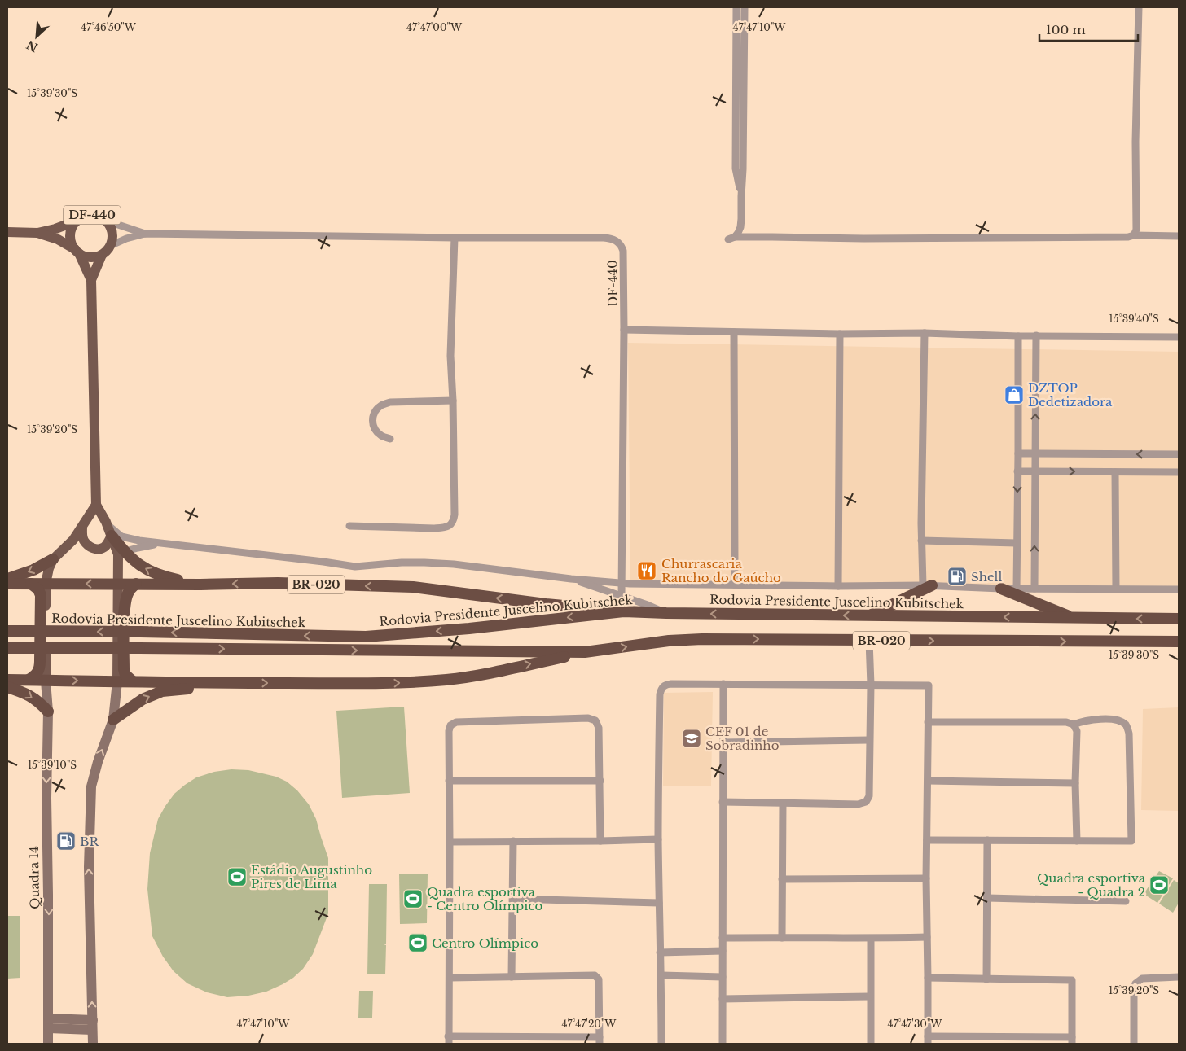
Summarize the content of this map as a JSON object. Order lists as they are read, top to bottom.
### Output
{
  "streets": {
    "highway": ["BR-020", "Rodovia Presidente Juscelino Kubitschek"],
    "main road": ["DF-440", "Quadra 14"]
  },
  "crossings": [
    ["BR-020", "Rodovia Presidente Juscelino Kubitschek"],
    ["BR-020", "Quadra 14"]
  ],
  "places": {
    "shop": ["DZTOP Dedetizadora"],
    "restaurant": ["Churrascaria Rancho do Gaúcho"],
    "fuel station": ["Shell", "BR"],
    "school or university": ["CEF 01 de Sobradinho"],
    "sports": [
      "Estádio Augustinho Pires de Lima",
      "Quadra esportiva - Quadra 2",
      "Quadra esportiva - Centro Olímpico",
      "Centro Olímpico"
    ]
  },
  "scale_bar": "100 m",
  "north": "bottom left",
  "coordinates": [
    "47°46'50\"W",
    "47°47'00\"W",
    "47°47'10\"W",
    "15°39'30\"S",
    "15°39'40\"S",
    "15°39'20\"S",
    "15°39'10\"S",
    "47°47'20\"W",
    "47°47'30\"W"
  ]
}
